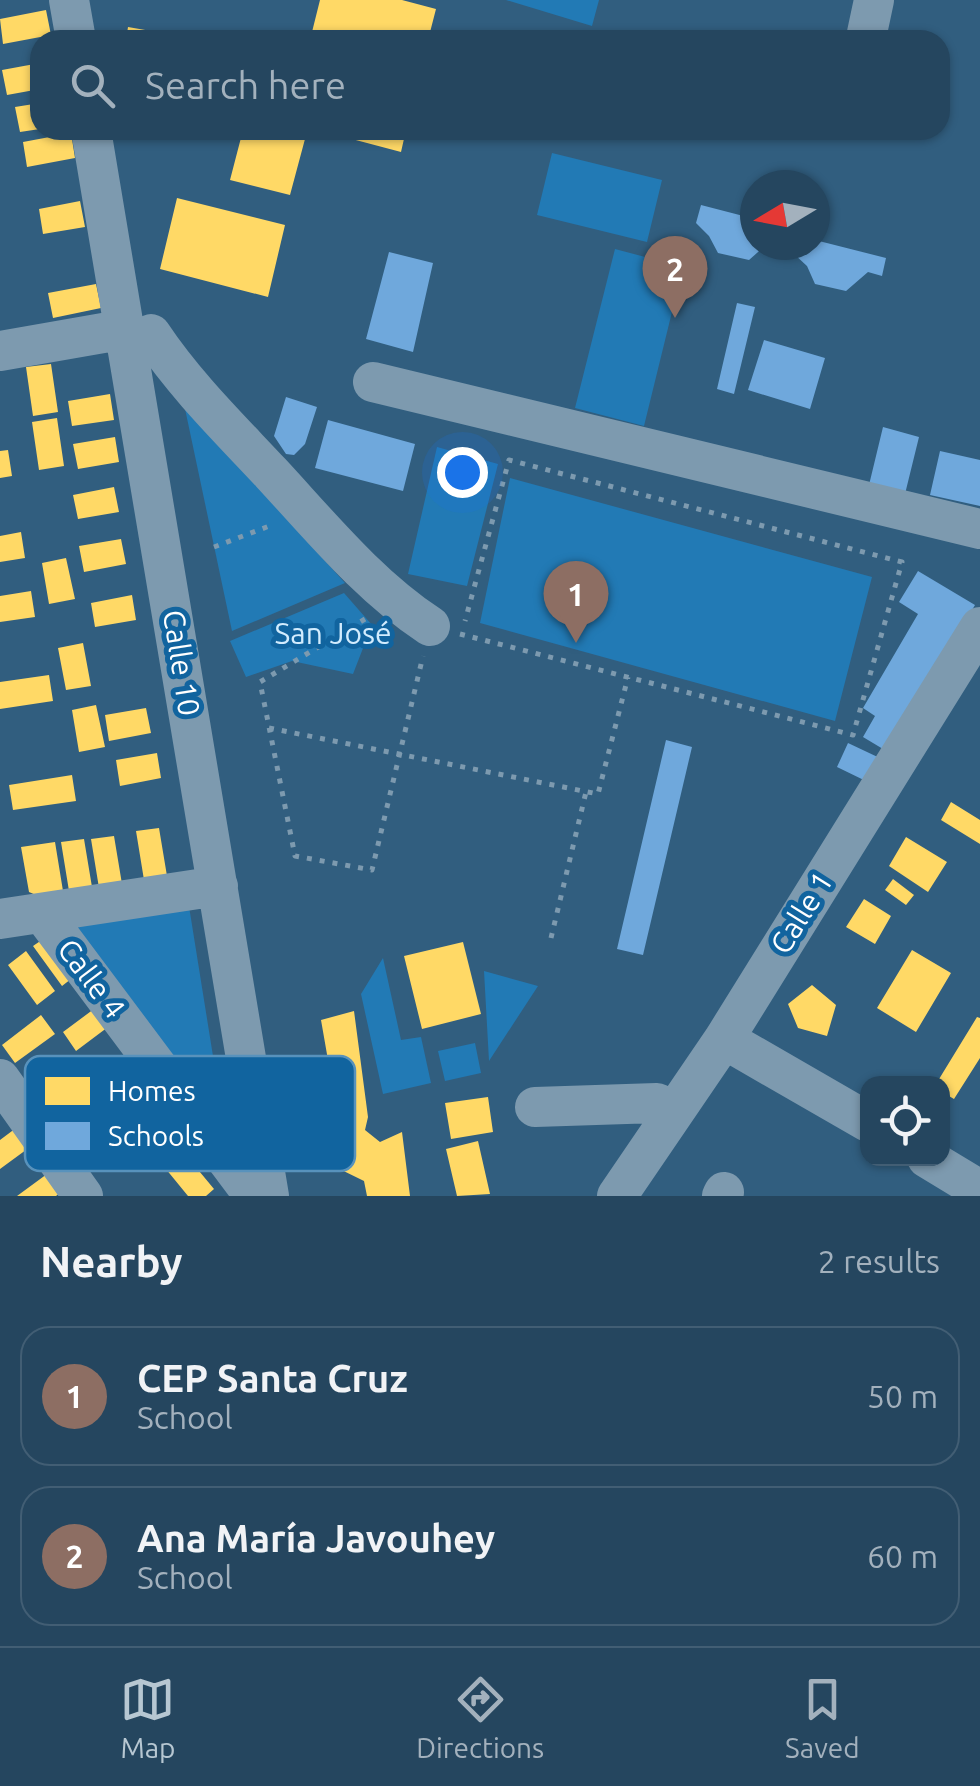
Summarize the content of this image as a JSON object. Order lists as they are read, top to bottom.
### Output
{
  "streets": {
    "street": ["Calle 10", "Calle 1", "Calle 4"]
  },
  "parks": ["San José"],
  "legend": ["Homes", "Schools"],
  "north": "left",
  "page": {
    "search": "Search here",
    "pins": ["2", "1"],
    "heading": ["Nearby", "2 results"],
    "list": [
      {
        "mark": "1",
        "name": "CEP Santa Cruz",
        "note": "School",
        "value": "50 m"
      },
      {
        "mark": "2",
        "name": "Ana María Javouhey",
        "note": "School",
        "value": "60 m"
      }
    ],
    "nav": ["Map", "Directions", "Saved"]
  }
}
